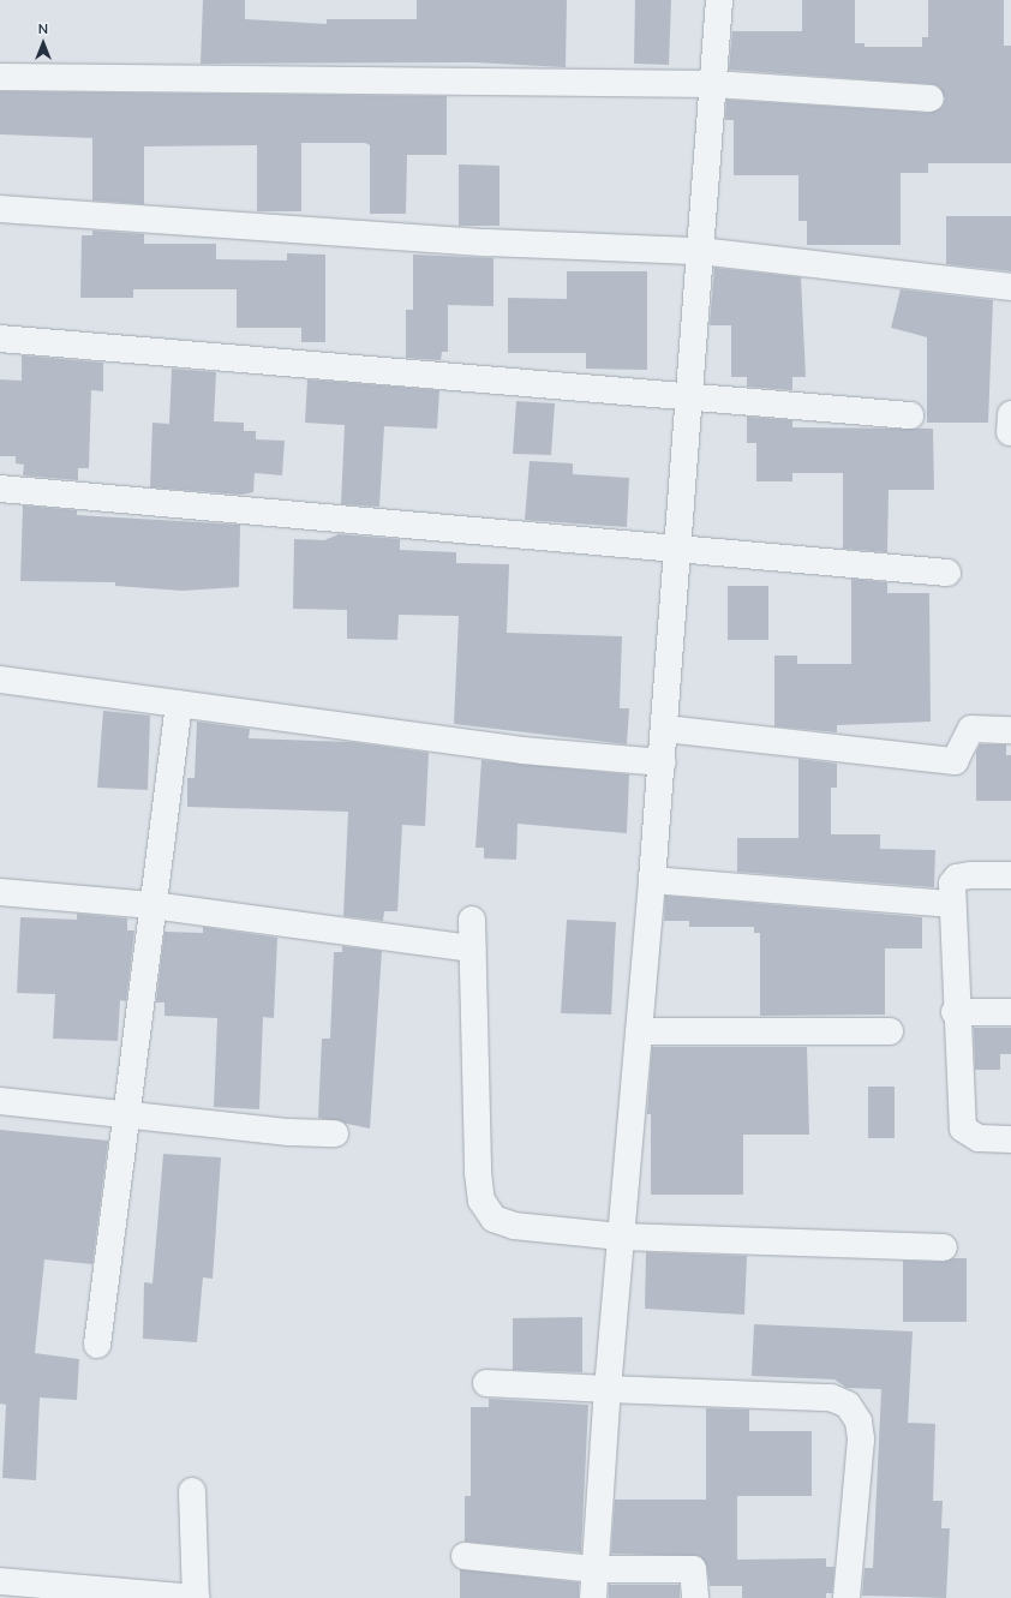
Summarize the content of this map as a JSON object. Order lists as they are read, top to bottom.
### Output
{
  "north": "top"
}
